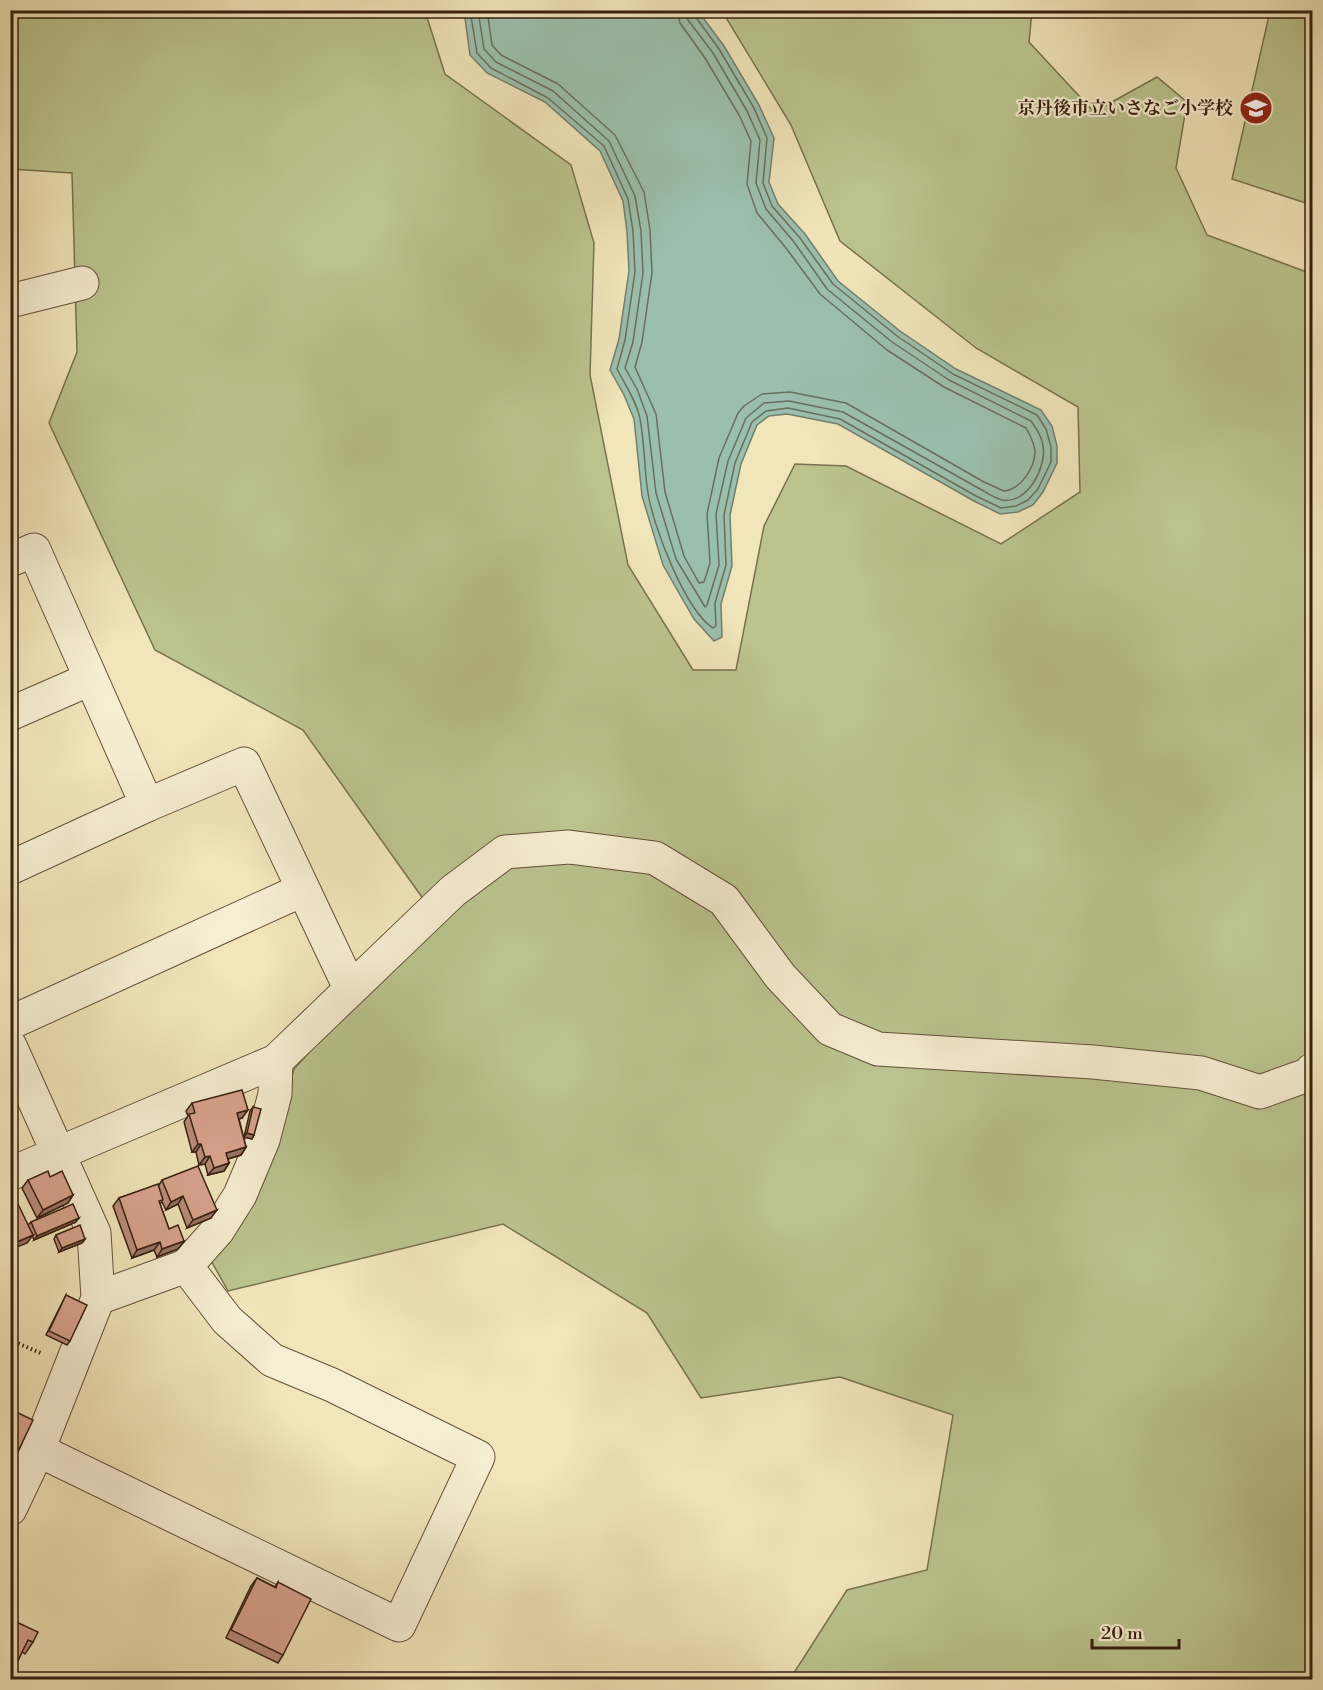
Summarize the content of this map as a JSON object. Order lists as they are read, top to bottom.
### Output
{
  "places": {
    "school or university": ["京丹後市立いさなご小学校"]
  },
  "scale_bar": "20 m"
}
